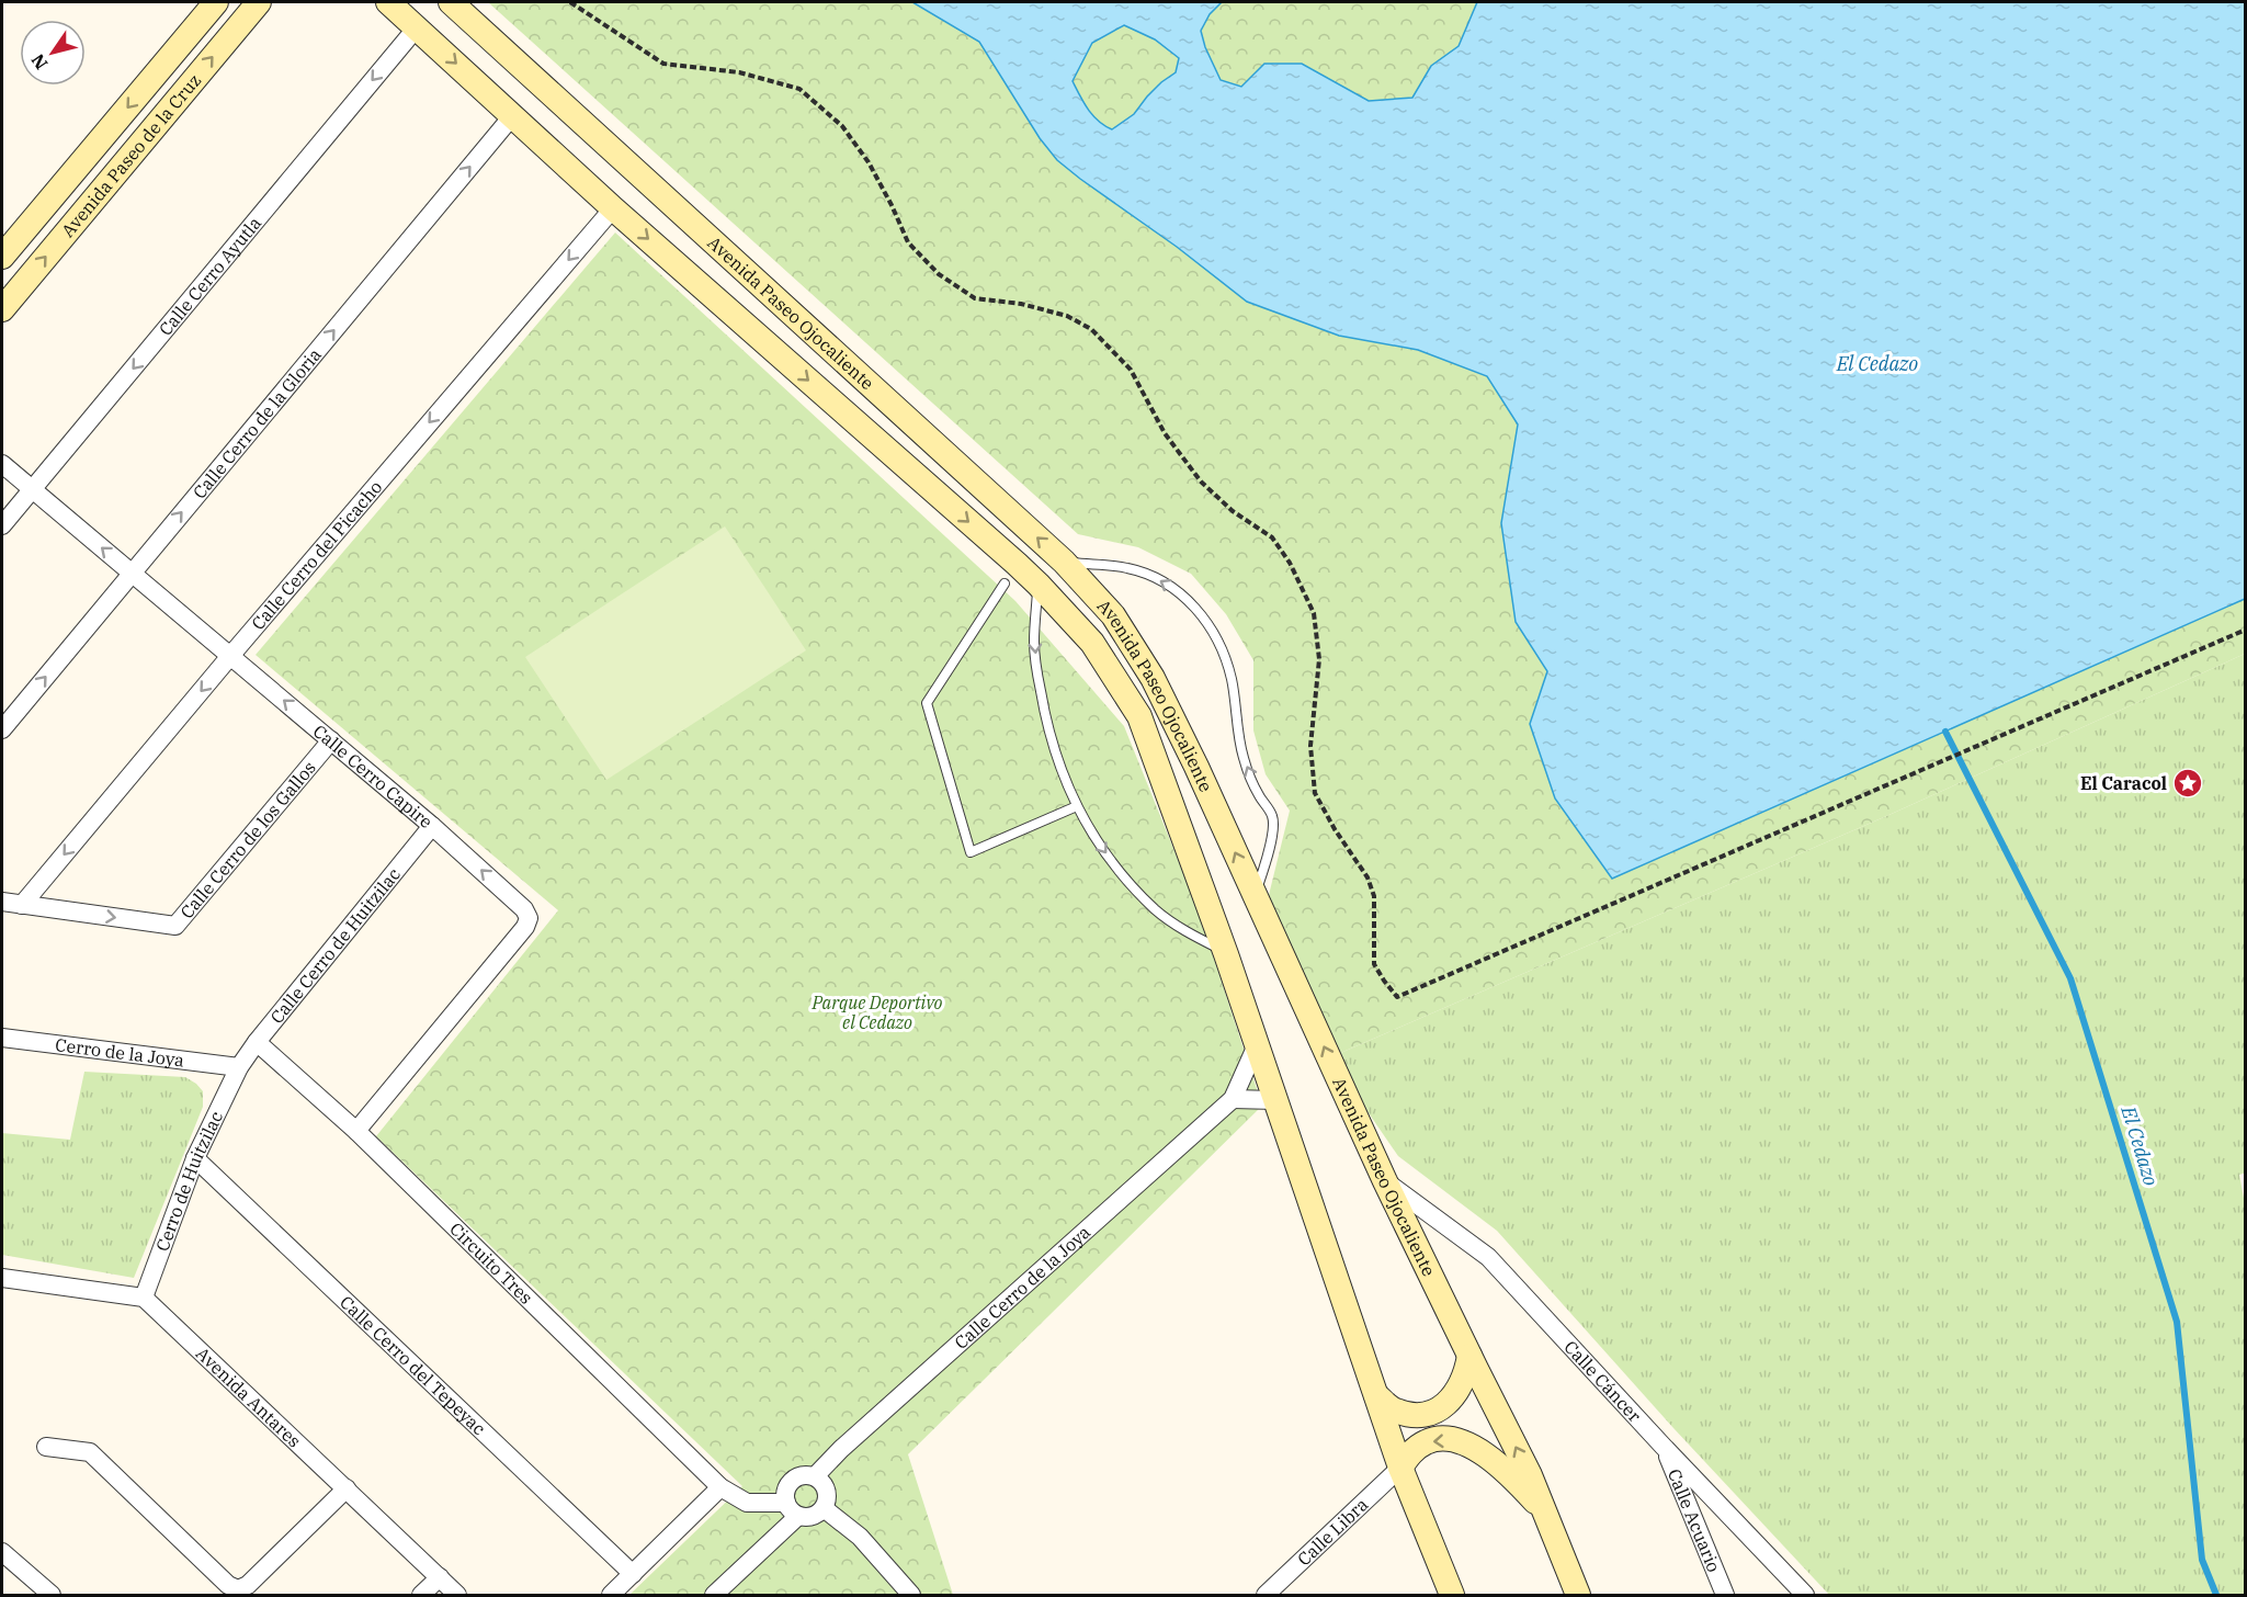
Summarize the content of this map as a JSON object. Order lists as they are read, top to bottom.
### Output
{
  "streets": {
    "main road": ["Avenida Paseo de la Cruz", "Avenida Paseo Ojocaliente"],
    "street": [
      "Calle Cerro Ayutla",
      "Calle Cerro de la Gloria",
      "Calle Cerro del Picacho",
      "Calle Cerro Capire",
      "Calle Cerro de los Gallos",
      "Calle Cerro de Huitzilac",
      "Cerro de la Joya",
      "Cerro de Huitzilac",
      "Circuito Tres",
      "Calle Cerro de la Joya",
      "Calle Cerro del Tepeyac",
      "Calle Cáncer",
      "Avenida Antares",
      "Calle Acuario",
      "Calle Libra"
    ]
  },
  "crossings": [
    ["Calle Cerro Ayutla", "Avenida Paseo Ojocaliente"],
    ["Calle Cerro Ayutla", "Calle Cerro Capire"],
    ["Avenida Paseo Ojocaliente", "Calle Cerro de la Gloria"],
    ["Avenida Paseo Ojocaliente", "Calle Cerro del Picacho"],
    ["Avenida Paseo Ojocaliente", "Calle Cáncer"],
    ["Avenida Paseo Ojocaliente", "Calle Libra"],
    ["Calle Cerro de la Gloria", "Calle Cerro Capire"],
    ["Calle Cerro del Picacho", "Calle Cerro Capire"],
    ["Calle Cerro del Picacho", "Calle Cerro de los Gallos"],
    ["Calle Cerro Capire", "Calle Cerro de los Gallos"],
    ["Calle Cerro Capire", "Calle Cerro de Huitzilac"],
    ["Calle Cerro Capire", "Circuito Tres"],
    ["Calle Cerro de Huitzilac", "Cerro de la Joya"],
    ["Calle Cerro de Huitzilac", "Cerro de Huitzilac"],
    ["Calle Cerro de Huitzilac", "Circuito Tres"],
    ["Cerro de la Joya", "Cerro de Huitzilac"],
    ["Cerro de Huitzilac", "Calle Cerro del Tepeyac"],
    ["Cerro de Huitzilac", "Avenida Antares"],
    ["Circuito Tres", "Calle Cerro de la Joya"],
    ["Calle Cáncer", "Calle Acuario"]
  ],
  "one_way": [
    "Calle Cerro Ayutla",
    "Calle Cerro de la Gloria",
    "Calle Cerro del Picacho",
    "Calle Cerro de los Gallos"
  ],
  "water": ["El Cedazo"],
  "parks": ["Parque Deportivo el Cedazo"],
  "places": {
    "place": ["El Caracol"]
  },
  "north": "bottom left"
}
